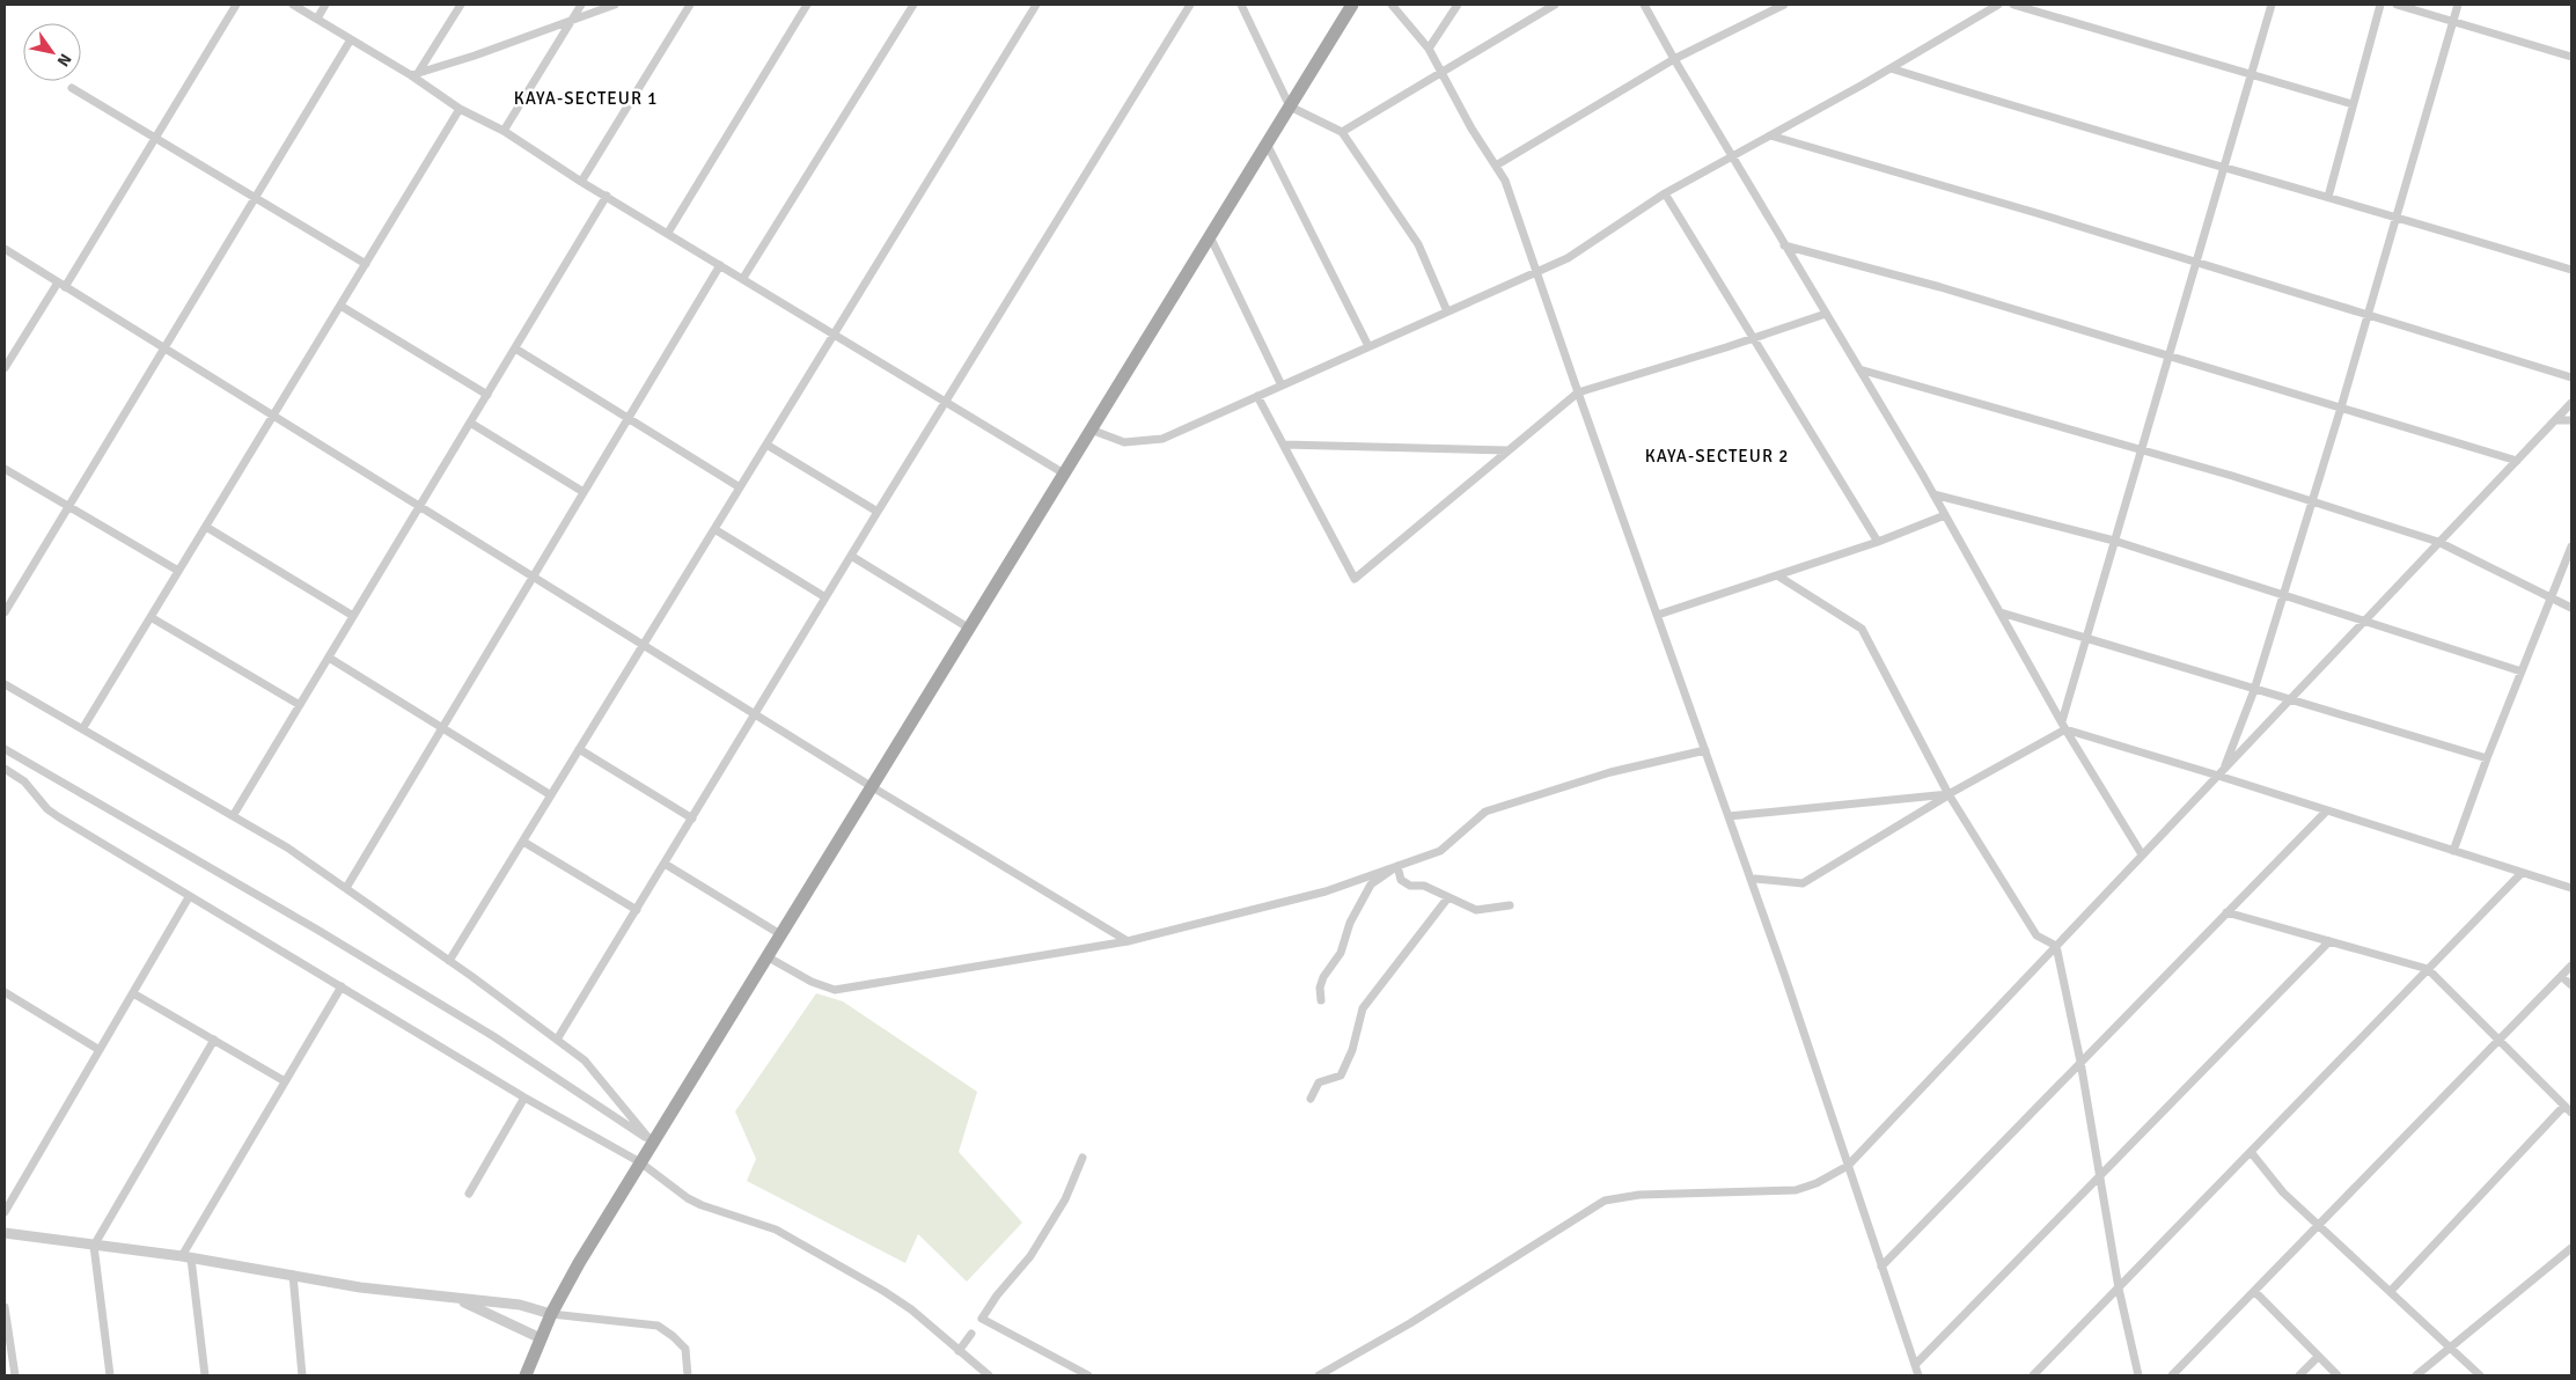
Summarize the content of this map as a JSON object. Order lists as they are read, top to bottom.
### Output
{
  "districts": ["KAYA-SECTEUR 1", "KAYA-SECTEUR 2"],
  "north": "bottom right"
}
